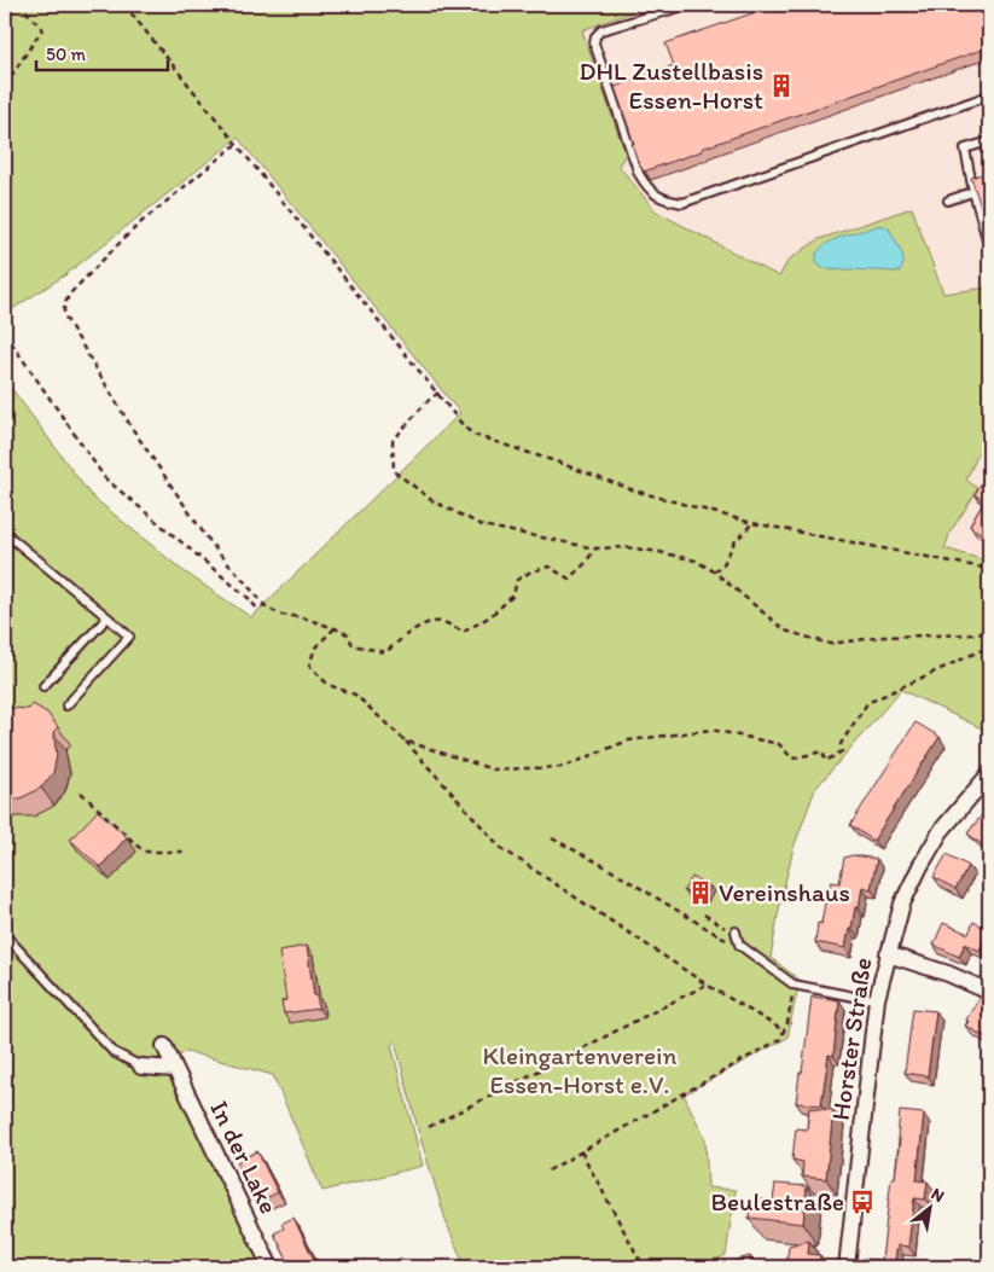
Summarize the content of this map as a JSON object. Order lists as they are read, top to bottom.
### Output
{
  "streets": {
    "street": ["Horster Straße", "In der Lake"]
  },
  "parks": ["Kleingartenverein Essen-Horst e.V."],
  "places": {
    "building": ["DHL Zustellbasis Essen-Horst", "Vereinshaus"],
    "bus stop": ["Beulestraße"]
  },
  "scale_bar": "50 m",
  "north": "top right"
}
